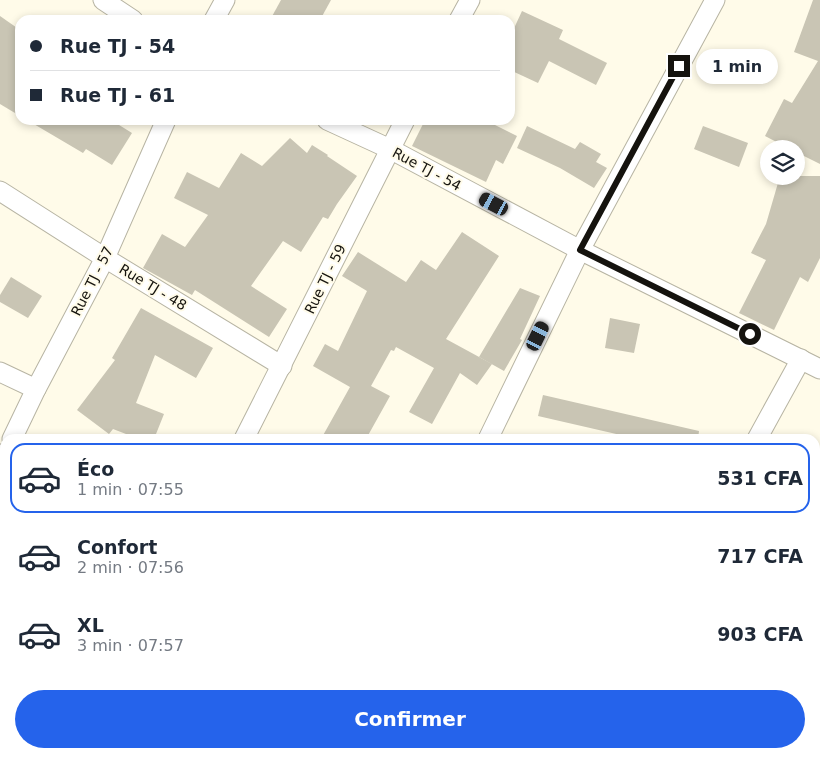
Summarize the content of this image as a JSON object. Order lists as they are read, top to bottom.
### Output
{
  "streets": {
    "street": [
      "Rue TJ - 54",
      "Rue TJ - 59",
      "Rue TJ - 57",
      "Rue TJ - 48"
    ]
  },
  "crossings": [
    ["Rue TJ - 54", "Rue TJ - 59"],
    ["Rue TJ - 59", "Rue TJ - 48"],
    ["Rue TJ - 57", "Rue TJ - 48"]
  ],
  "page": {
    "banner": ["Rue TJ - 54", "Rue TJ - 61"],
    "bubble": "1 min",
    "list": [
      {
        "name": "Éco",
        "note": "1 min · 07:55",
        "value": "531 CFA"
      },
      {
        "name": "Confort",
        "note": "2 min · 07:56",
        "value": "717 CFA"
      },
      {
        "name": "XL",
        "note": "3 min · 07:57",
        "value": "903 CFA"
      }
    ],
    "buttons": "Confirmer"
  }
}
